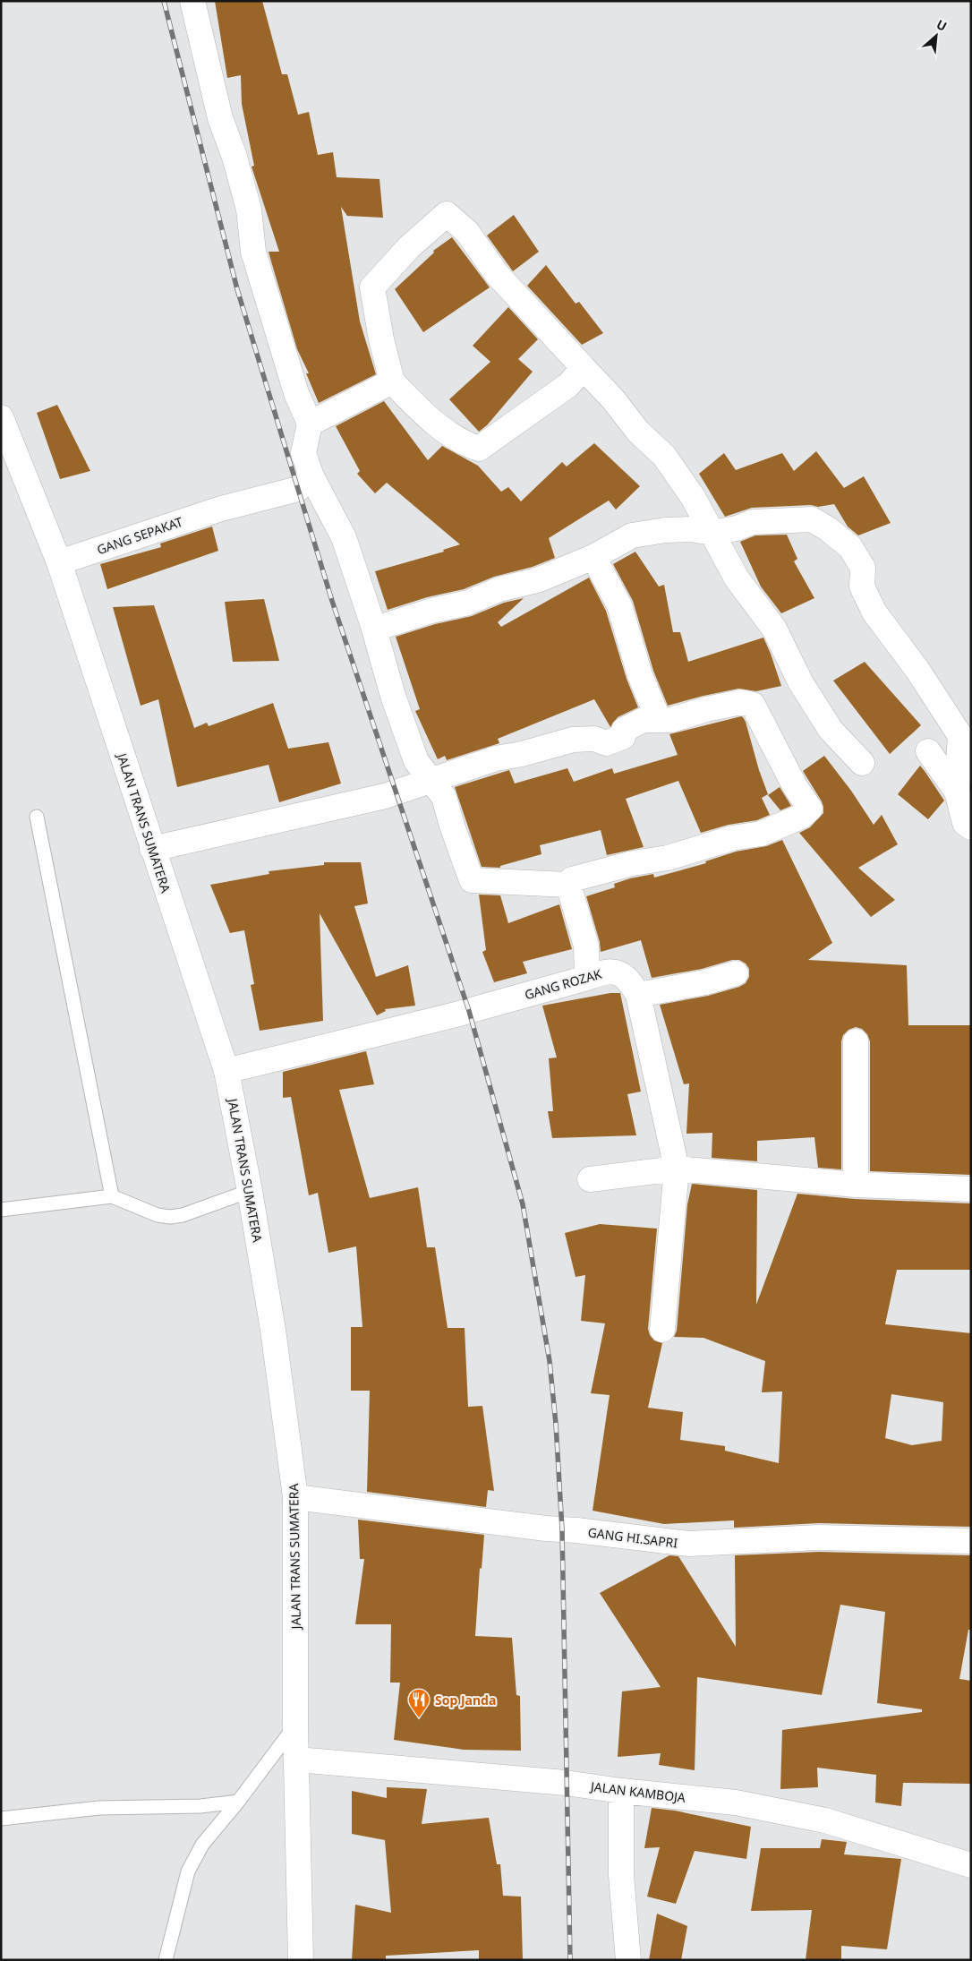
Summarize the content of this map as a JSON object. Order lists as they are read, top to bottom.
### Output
{
  "streets": {
    "main road": [
      "GANG SEPAKAT",
      "JALAN TRANS SUMATERA",
      "GANG ROZAK",
      "GANG HI.SAPRI",
      "JALAN KAMBOJA"
    ]
  },
  "crossings": [
    ["GANG SEPAKAT", "JALAN TRANS SUMATERA"],
    ["JALAN TRANS SUMATERA", "GANG ROZAK"],
    ["JALAN TRANS SUMATERA", "GANG HI.SAPRI"],
    ["JALAN TRANS SUMATERA", "JALAN KAMBOJA"]
  ],
  "places": {
    "restaurant": ["Sop Janda"]
  },
  "north": "top right"
}
